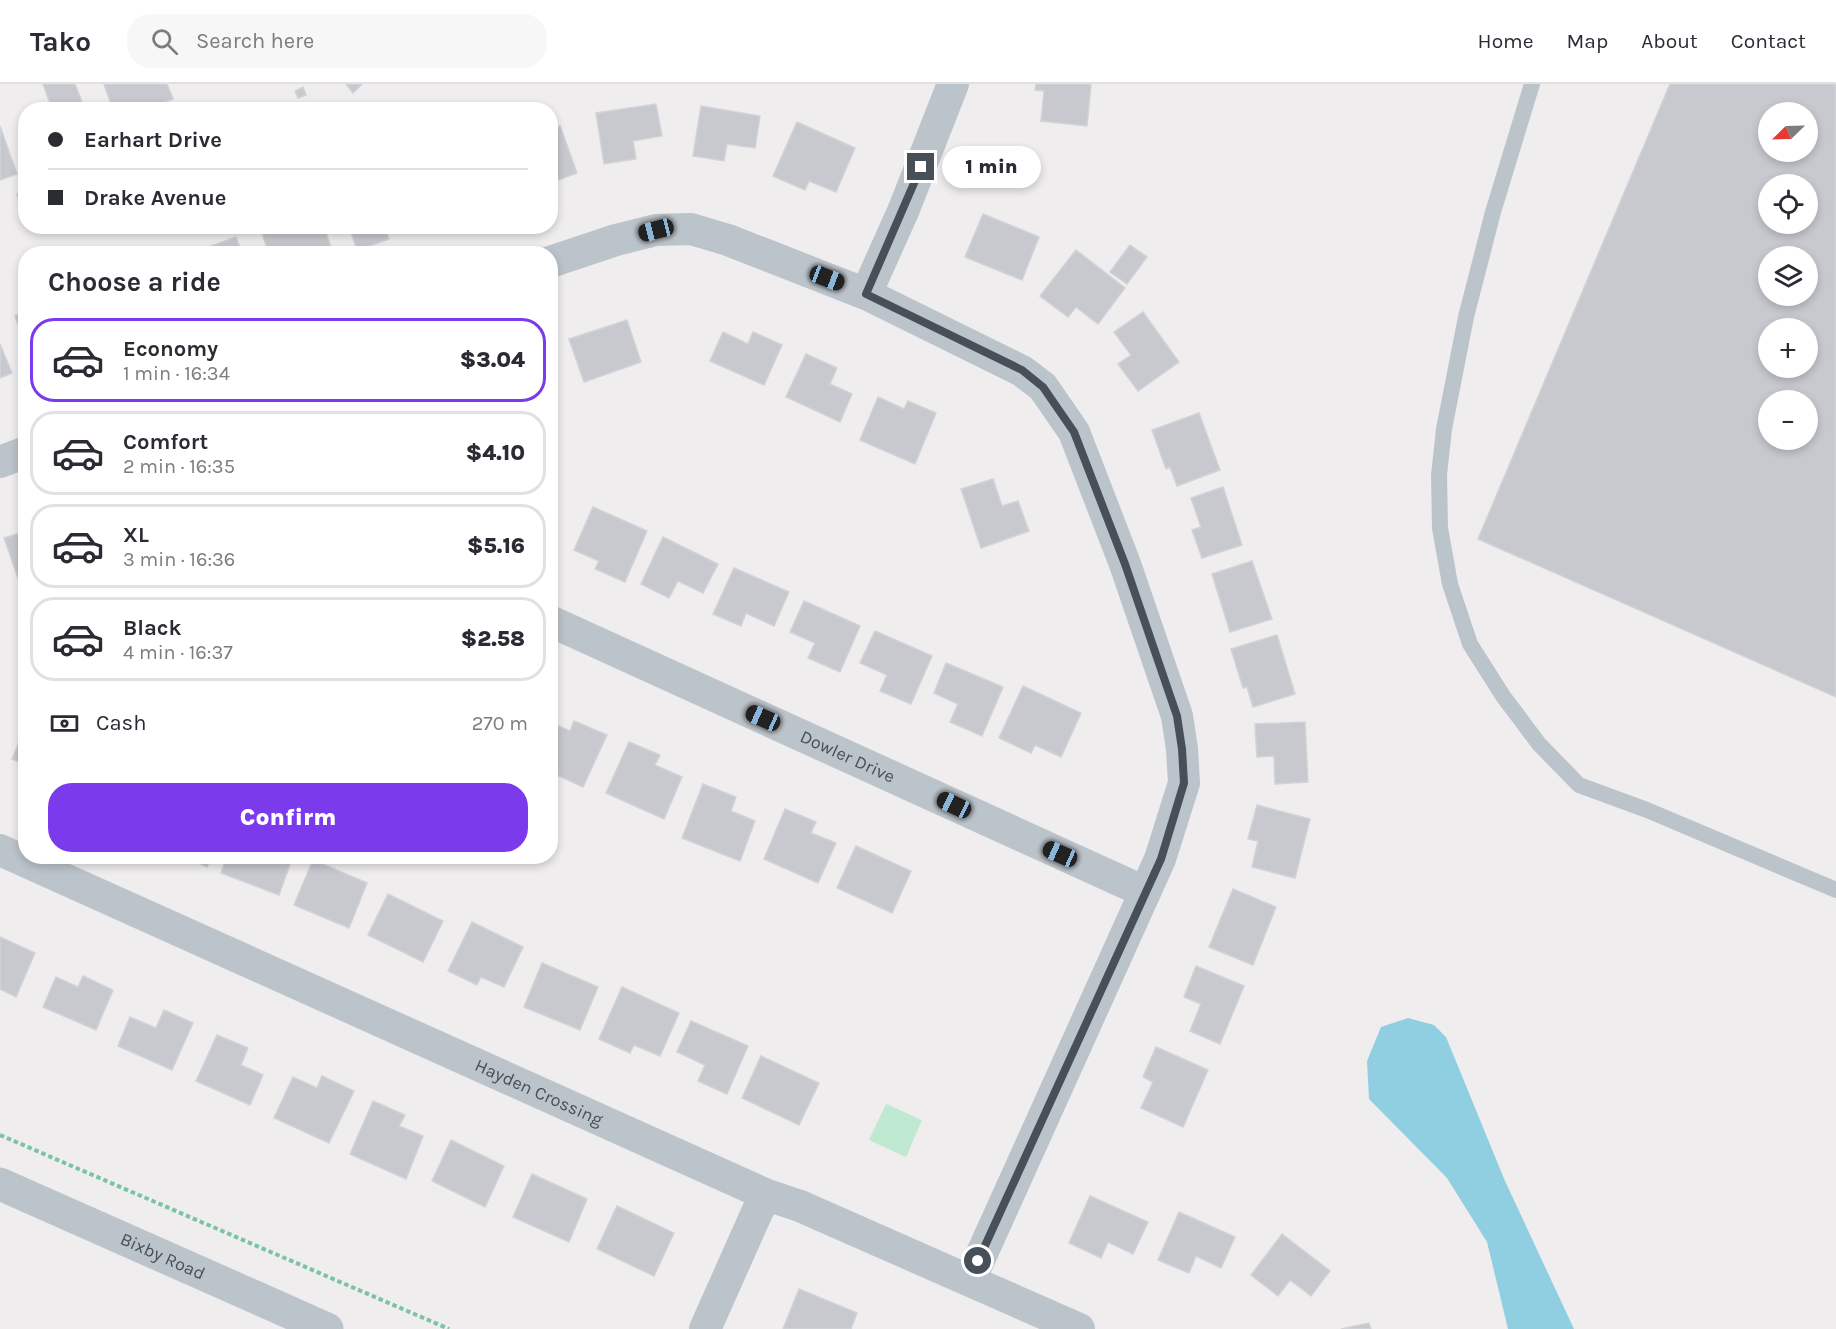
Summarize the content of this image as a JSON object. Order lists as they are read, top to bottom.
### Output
{
  "streets": {
    "street": ["Dowler Drive", "Hayden Crossing", "Bixby Road"]
  },
  "north": "bottom left",
  "page": {
    "header": "Tako",
    "search": "Search here",
    "nav": [
      "Home",
      "Map",
      "About",
      "Contact"
    ],
    "map_buttons": ["+", "−"],
    "banner": ["Earhart Drive", "Drake Avenue"],
    "bubble": "1 min",
    "heading": "Choose a ride",
    "list": [
      {
        "name": "Economy",
        "note": "1 min · 16:34",
        "value": "$3.04"
      },
      {
        "name": "Comfort",
        "note": "2 min · 16:35",
        "value": "$4.10"
      },
      {
        "name": "XL",
        "note": "3 min · 16:36",
        "value": "$5.16"
      },
      {
        "name": "Black",
        "note": "4 min · 16:37",
        "value": "$2.58"
      }
    ],
    "pay": ["Cash", "270 m"],
    "buttons": "Confirm"
  }
}
